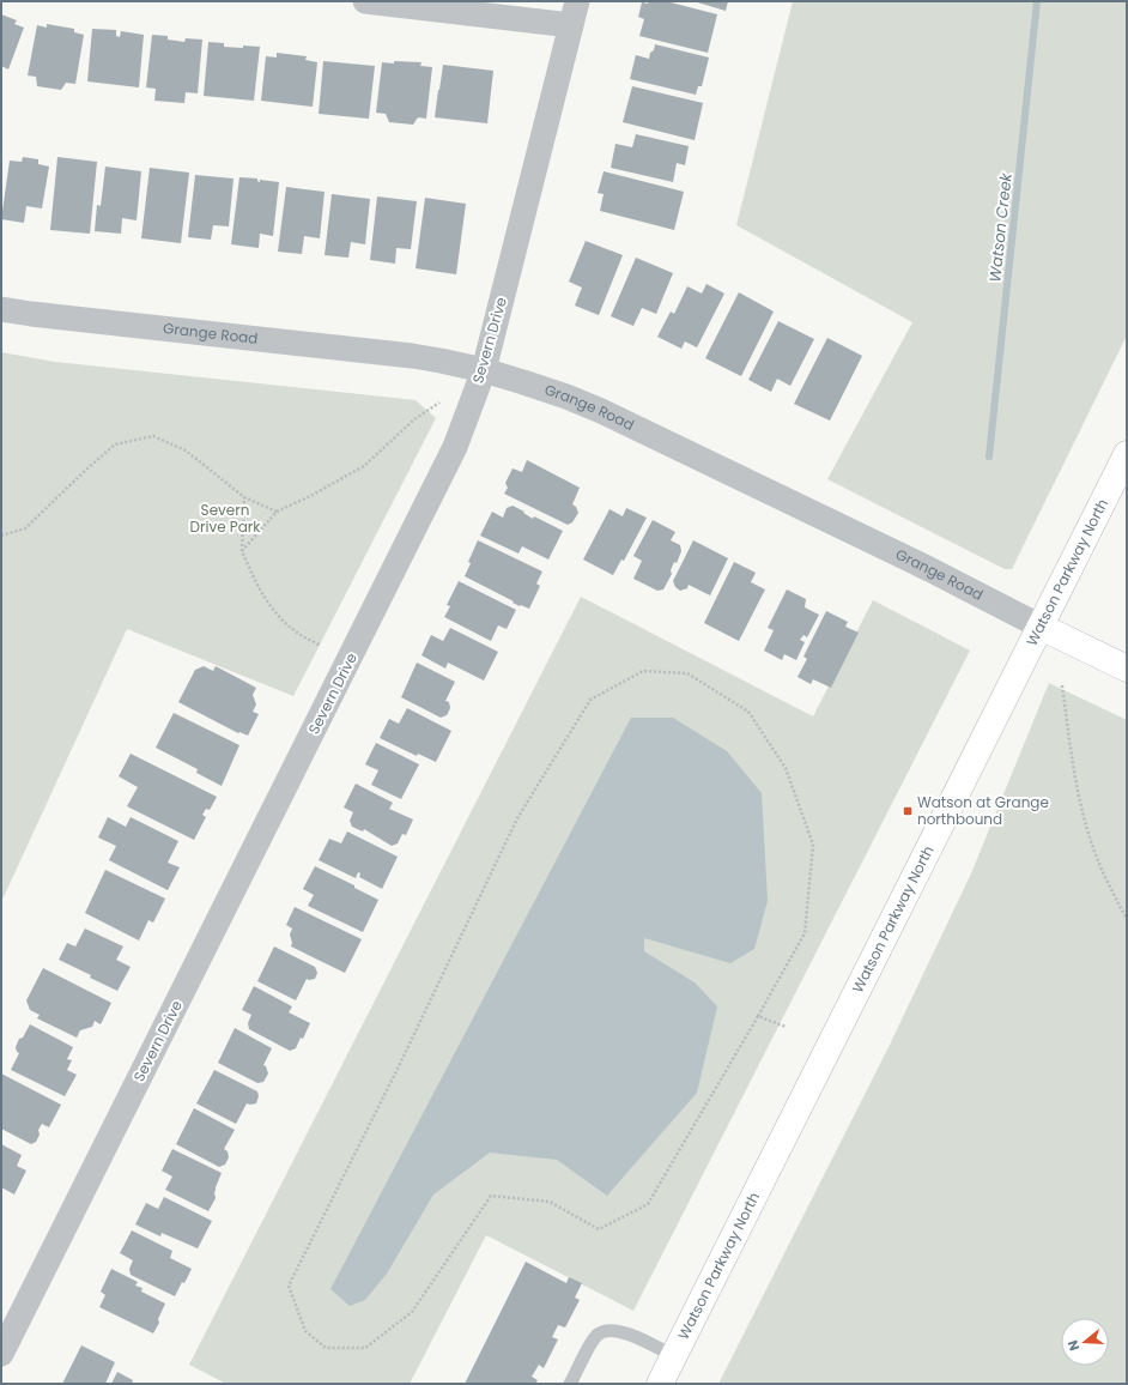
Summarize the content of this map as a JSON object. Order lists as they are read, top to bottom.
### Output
{
  "streets": {
    "main road": ["Grange Road", "Watson Parkway North"],
    "street": ["Severn Drive"]
  },
  "crossings": [
    ["Grange Road", "Severn Drive"],
    ["Grange Road", "Watson Parkway North"]
  ],
  "water": ["Watson Creek"],
  "parks": ["Severn Drive Park"],
  "places": {
    "transit": ["Watson at Grange northbound"]
  },
  "north": "left"
}
